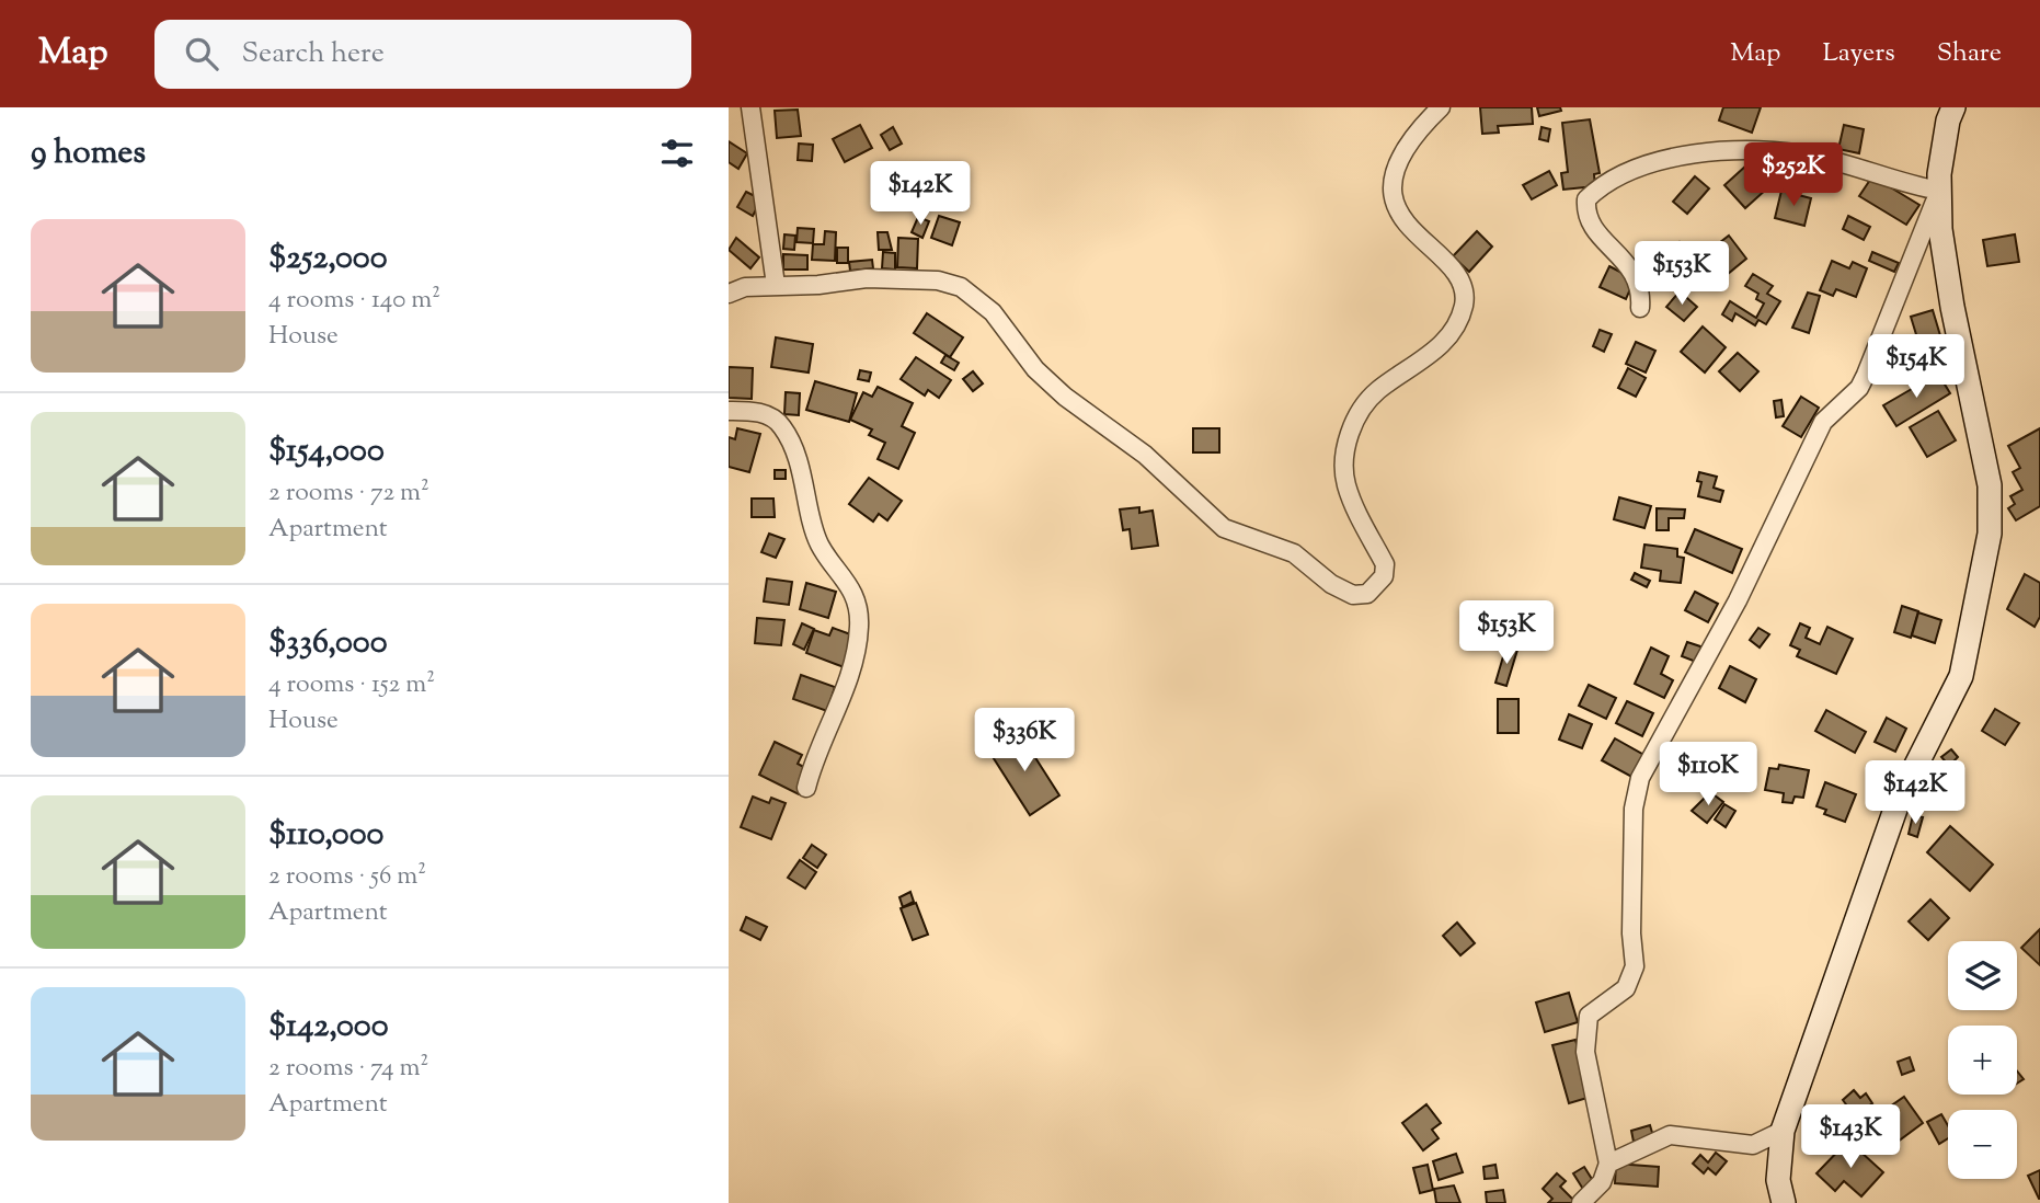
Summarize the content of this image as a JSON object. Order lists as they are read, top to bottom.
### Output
{
  "page": {
    "header": "Map",
    "search": "Search here",
    "nav": ["Map", "Layers", "Share"],
    "heading": "9 homes",
    "price": [
      "$252K",
      "$142K",
      "$153K",
      "$154K",
      "$153K",
      "$336K",
      "$110K",
      "$142K",
      "$143K"
    ],
    "list": [
      {
        "name": "$252,000",
        "note": "4 rooms · 140 m² · House"
      },
      {
        "name": "$154,000",
        "note": "2 rooms · 72 m² · Apartment"
      },
      {
        "name": "$336,000",
        "note": "4 rooms · 152 m² · House"
      },
      {
        "name": "$110,000",
        "note": "2 rooms · 56 m² · Apartment"
      },
      {
        "name": "$142,000",
        "note": "2 rooms · 74 m² · Apartment"
      }
    ],
    "map_buttons": ["+", "−"]
  }
}
